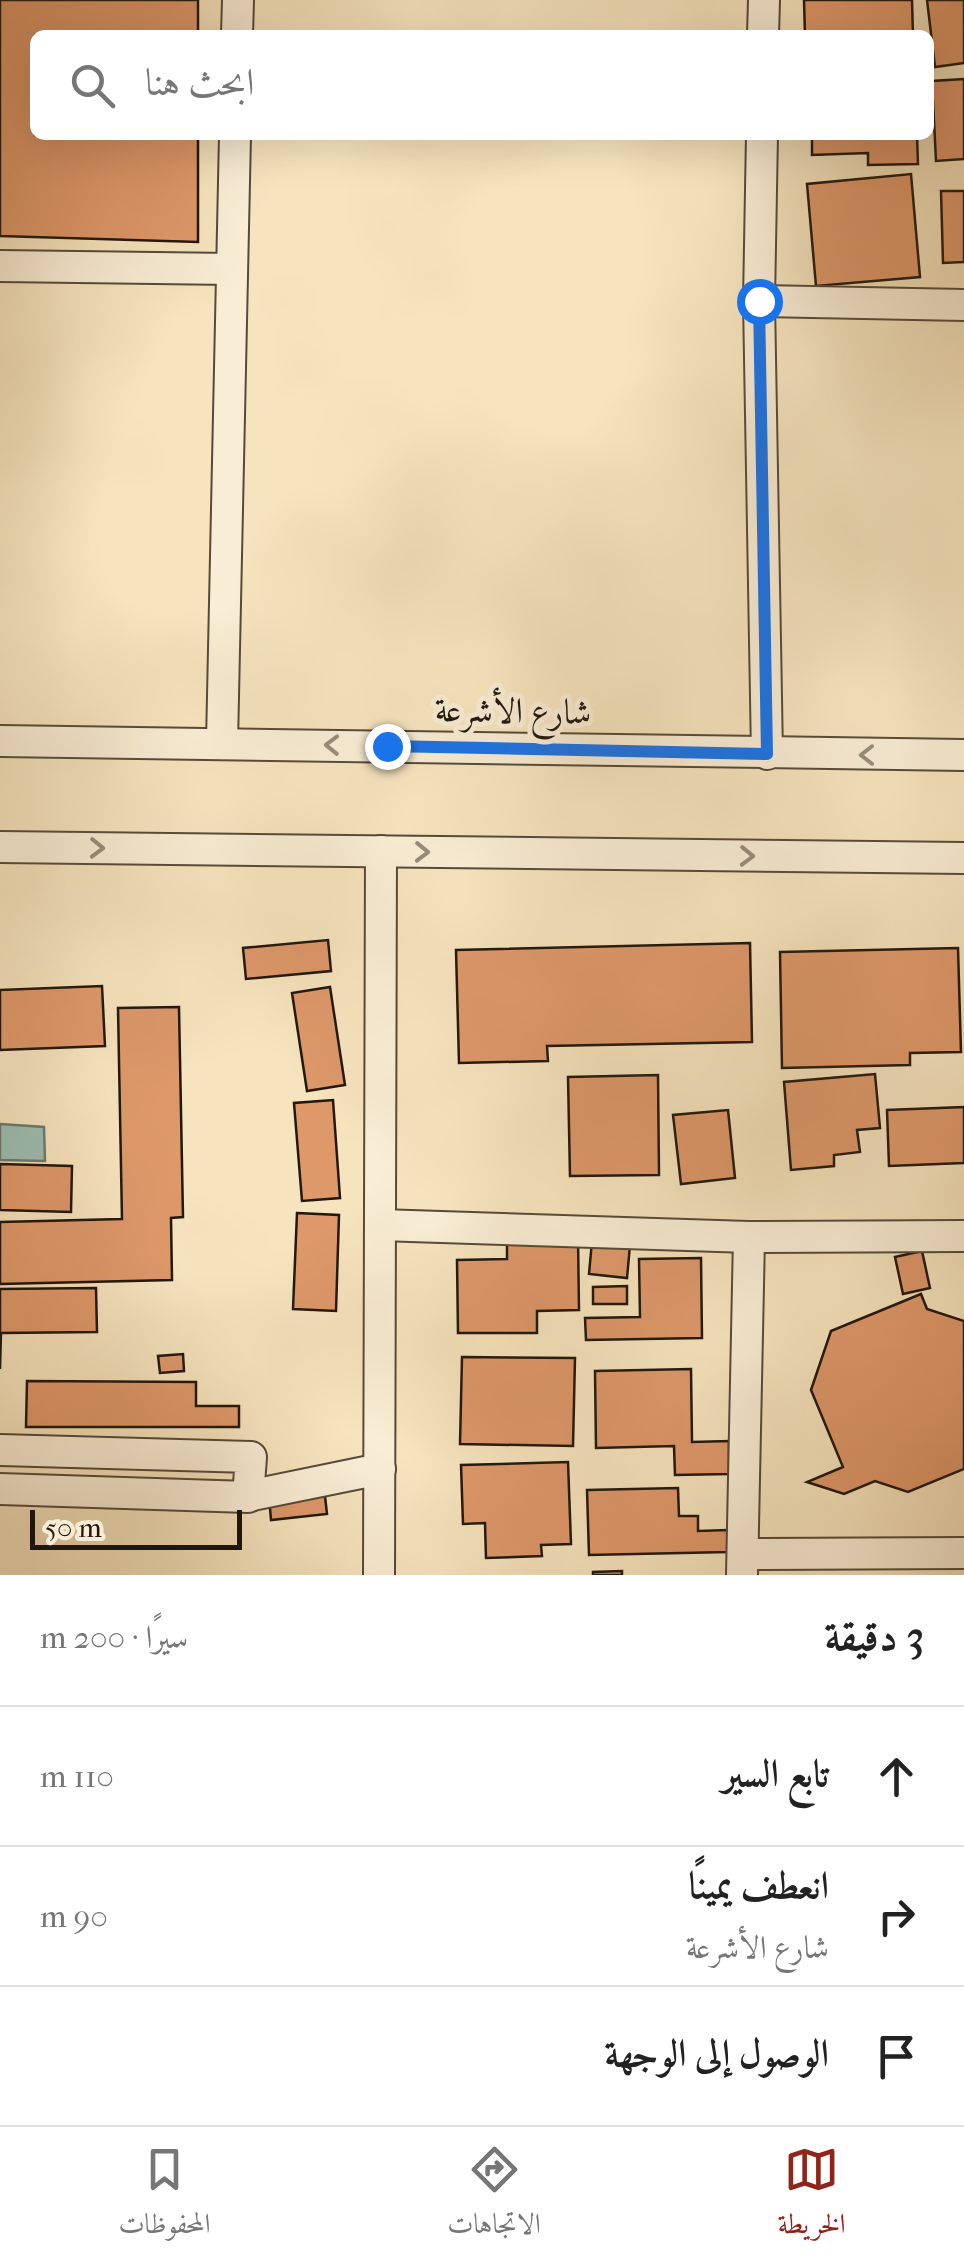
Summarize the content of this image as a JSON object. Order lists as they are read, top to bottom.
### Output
{
  "streets": {
    "street": ["شارع الأشرعة"]
  },
  "scale_bar": "50 m",
  "page": {
    "search": "ابحث هنا",
    "scale": "50 m",
    "heading": ["3 دقيقة", "سيرًا · 200 m"],
    "list": [
      ["تابع السير", "110 m"],
      ["انعطف يمينًا", "شارع الأشرعة", "90 m"],
      "الوصول إلى الوجهة"
    ],
    "nav": ["الخريطة", "الاتجاهات", "المحفوظات"]
  }
}
